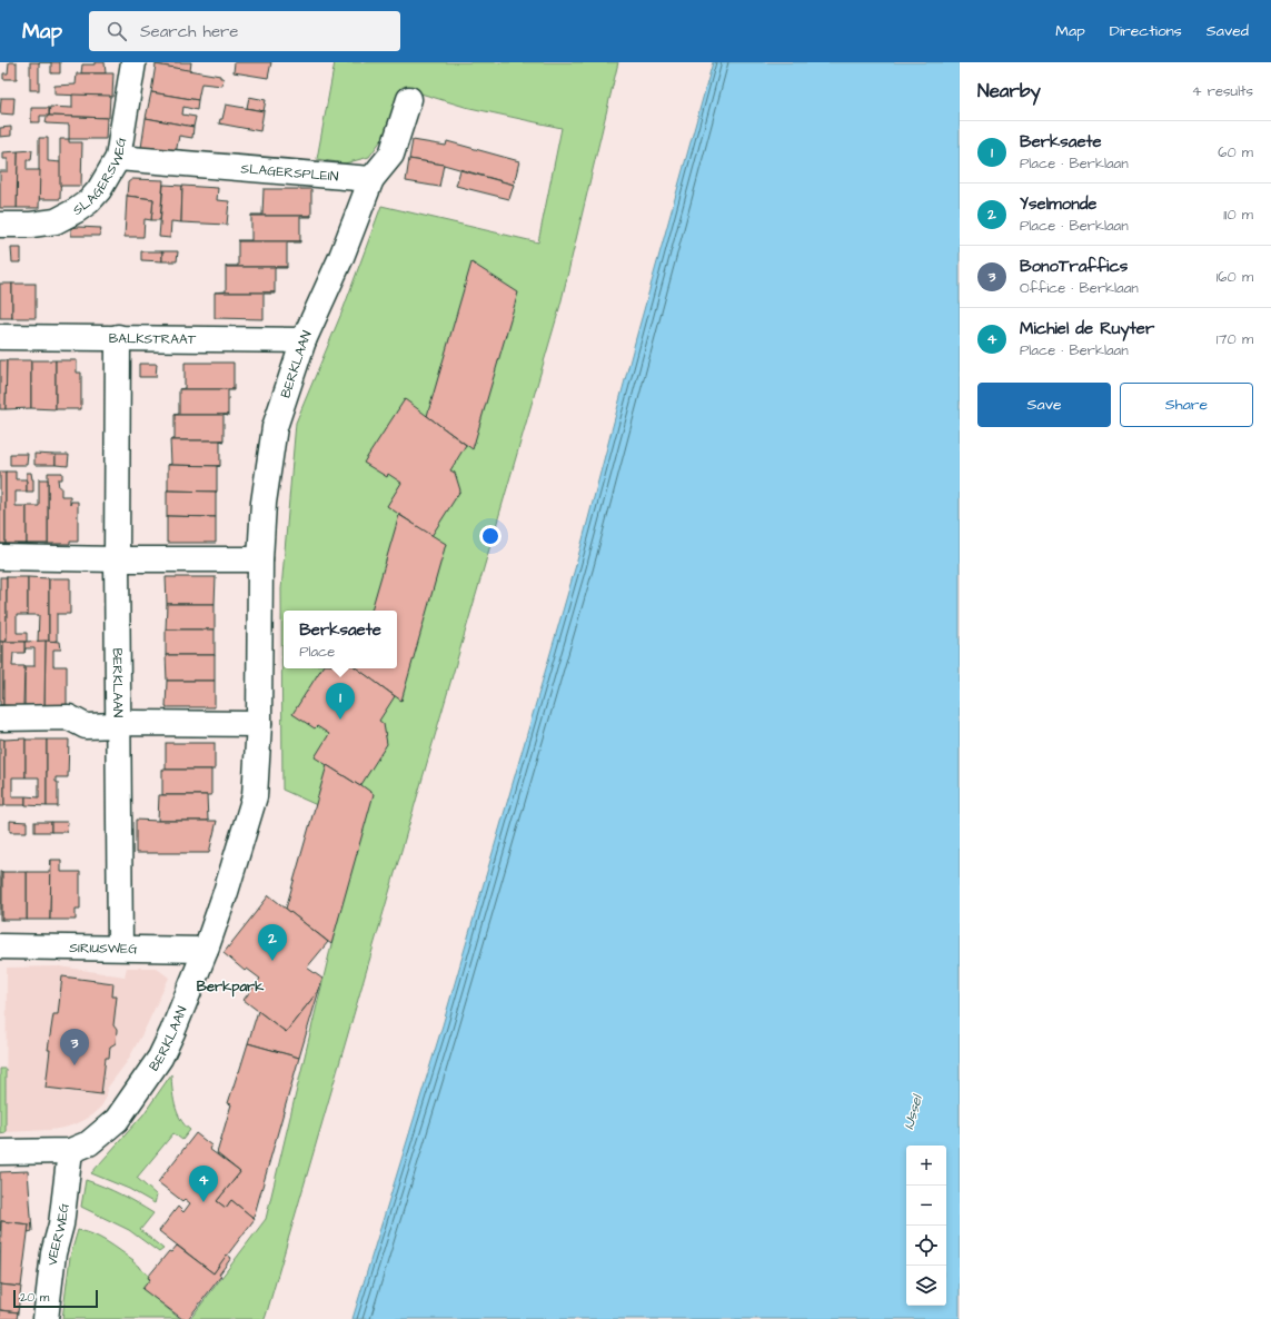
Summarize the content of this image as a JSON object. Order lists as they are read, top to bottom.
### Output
{
  "streets": {
    "street": [
      "SLAGERSWEG",
      "SLAGERSPLEIN",
      "BALKSTRAAT",
      "BERKLAAN",
      "SIRIUSWEG",
      "VEERWEG"
    ]
  },
  "crossings": [
    ["SLAGERSWEG", "SLAGERSPLEIN"],
    ["SLAGERSPLEIN", "BERKLAAN"],
    ["BALKSTRAAT", "BERKLAAN"],
    ["BERKLAAN", "SIRIUSWEG"],
    ["BERKLAAN", "VEERWEG"]
  ],
  "districts": ["Berkpark"],
  "water": ["IJssel"],
  "scale_bar": "20 m",
  "page": {
    "header": "Map",
    "search": "Search here",
    "nav": ["Map", "Directions", "Saved"],
    "heading": ["Nearby", "4 results"],
    "list": [
      {
        "mark": "1",
        "name": "Berksaete",
        "note": "Place · Berklaan",
        "value": "60 m"
      },
      {
        "mark": "2",
        "name": "Yselmonde",
        "note": "Place · Berklaan",
        "value": "110 m"
      },
      {
        "mark": "3",
        "name": "BonoTraffics",
        "note": "Office · Berklaan",
        "value": "160 m"
      },
      {
        "mark": "4",
        "name": "Michiel de Ruyter",
        "note": "Place · Berklaan",
        "value": "170 m"
      }
    ],
    "buttons": ["Save", "Share"],
    "popup": ["Berksaete", "Place"],
    "pins": [
      "1",
      "2",
      "3",
      "4"
    ],
    "map_buttons": ["+", "−"],
    "scale": "20 m"
  }
}
